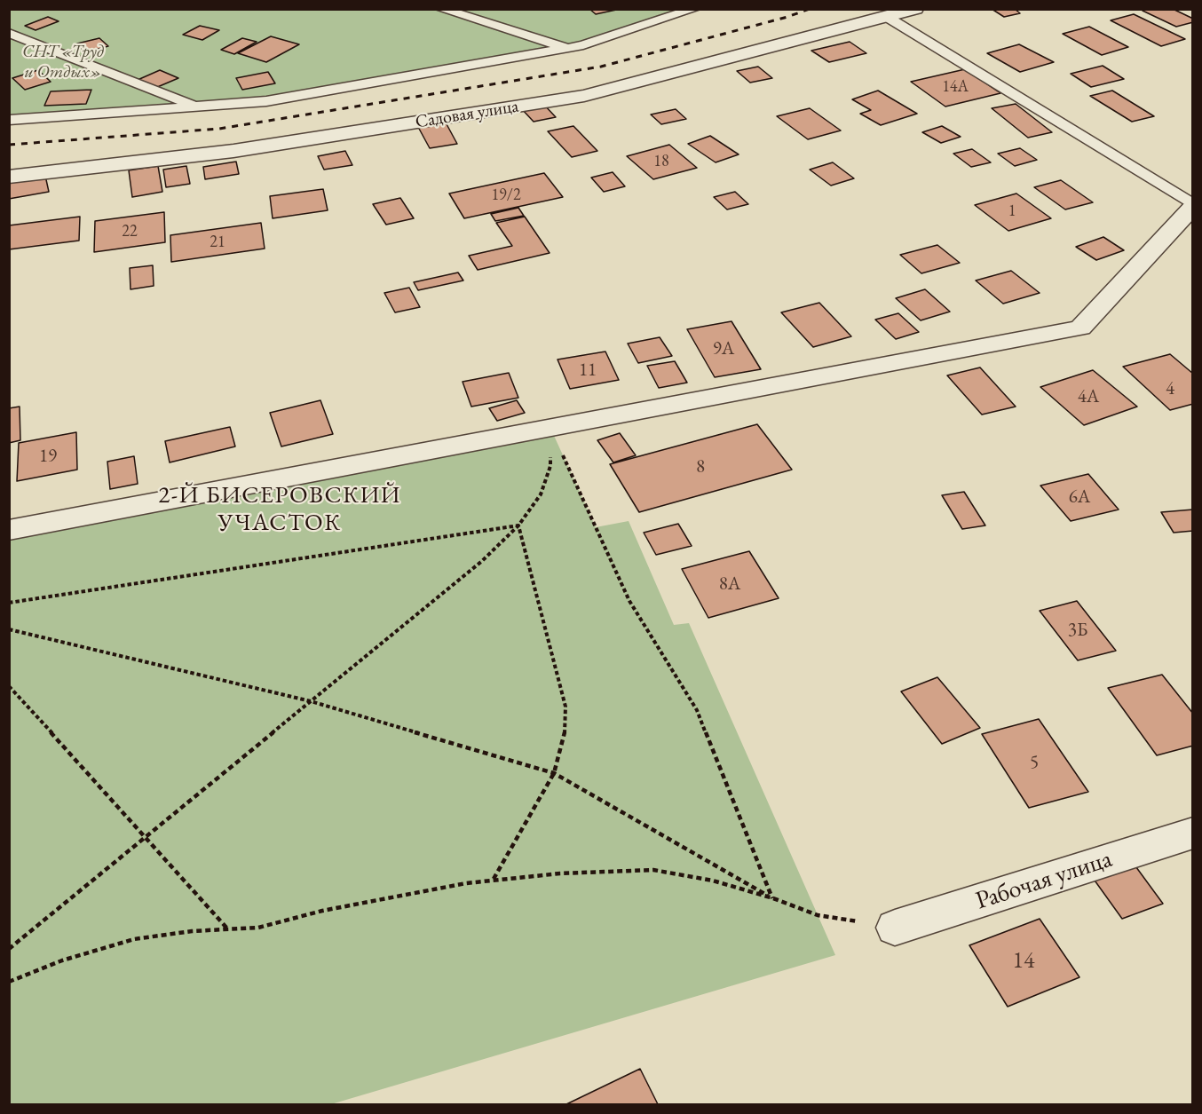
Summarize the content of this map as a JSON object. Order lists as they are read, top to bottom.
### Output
{
  "streets": {
    "street": ["Садовая улица", "Рабочая улица"]
  },
  "districts": ["2-Й БИСЕРОВСКИЙ УЧАСТОК"],
  "parks": ["СНТ «Труд и Отдых»"],
  "house_numbers": [
    "14А",
    "18",
    "19/2",
    "1",
    "22",
    "21",
    "9А",
    "11",
    "4",
    "4А",
    "19",
    "8",
    "6А",
    "8А",
    "3Б",
    "5",
    "14"
  ]
}
